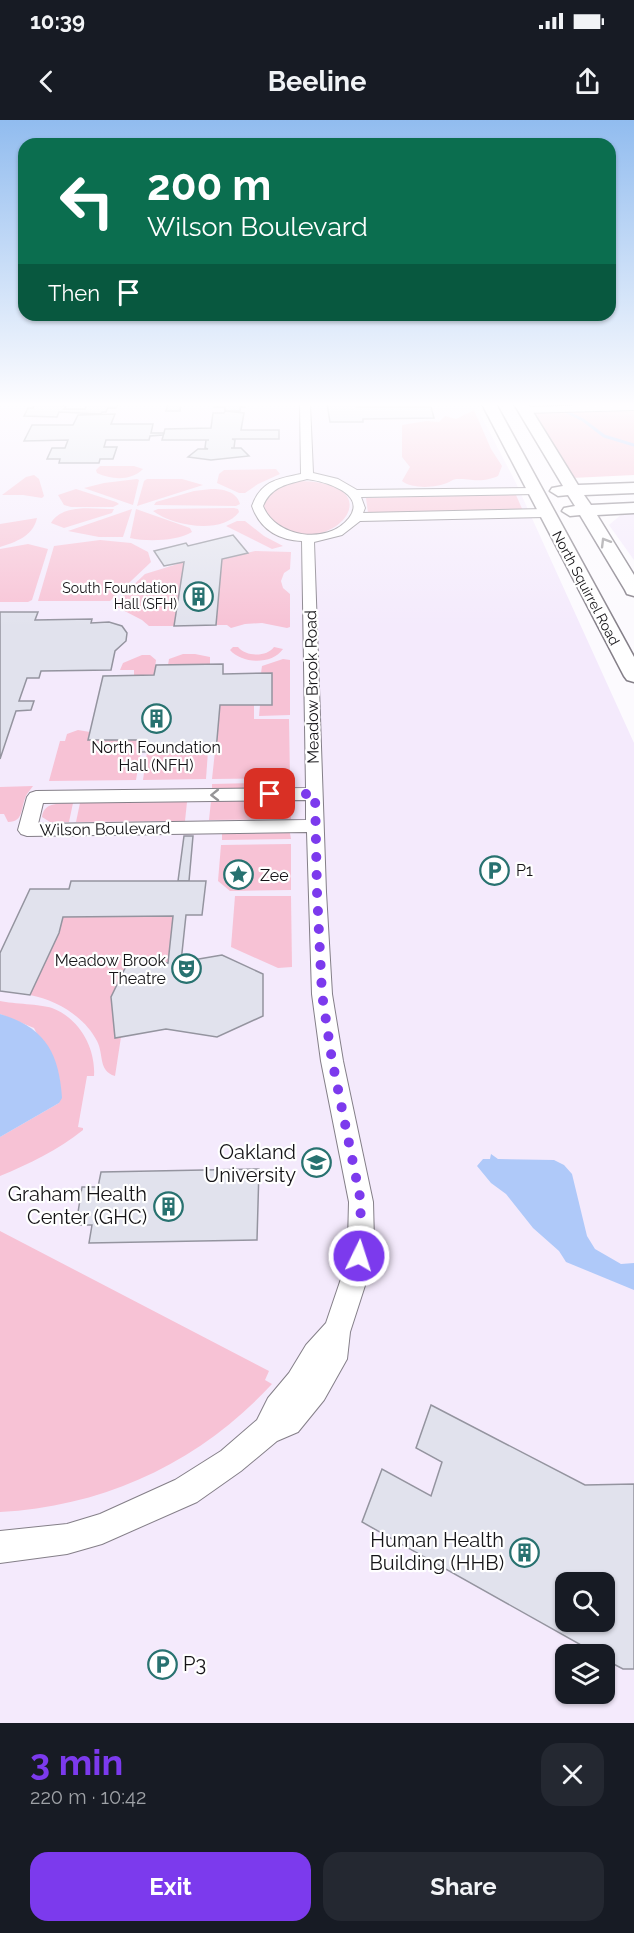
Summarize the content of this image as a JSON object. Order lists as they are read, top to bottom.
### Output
{
  "streets": {
    "main road": ["North Squirrel Road"],
    "street": ["Meadow Brook Road", "Wilson Boulevard"]
  },
  "crossings": [
    ["Meadow Brook Road", "Wilson Boulevard"]
  ],
  "places": {
    "building": [
      "South Foundation Hall (SFH)",
      "North Foundation Hall (NFH)",
      "Graham Health Center (GHC)",
      "Human Health Building (HHB)"
    ],
    "parking": ["P1", "P3"],
    "place": ["Zee"],
    "theatre": ["Meadow Brook Theatre"],
    "school or university": ["Oakland University"]
  },
  "page": {
    "status": "10:39",
    "header": "Beeline",
    "turn": ["200 m", "Wilson Boulevard"],
    "then": "Then",
    "heading": ["3 min", "220 m · 10:42"],
    "buttons": ["Exit", "Share"]
  }
}
